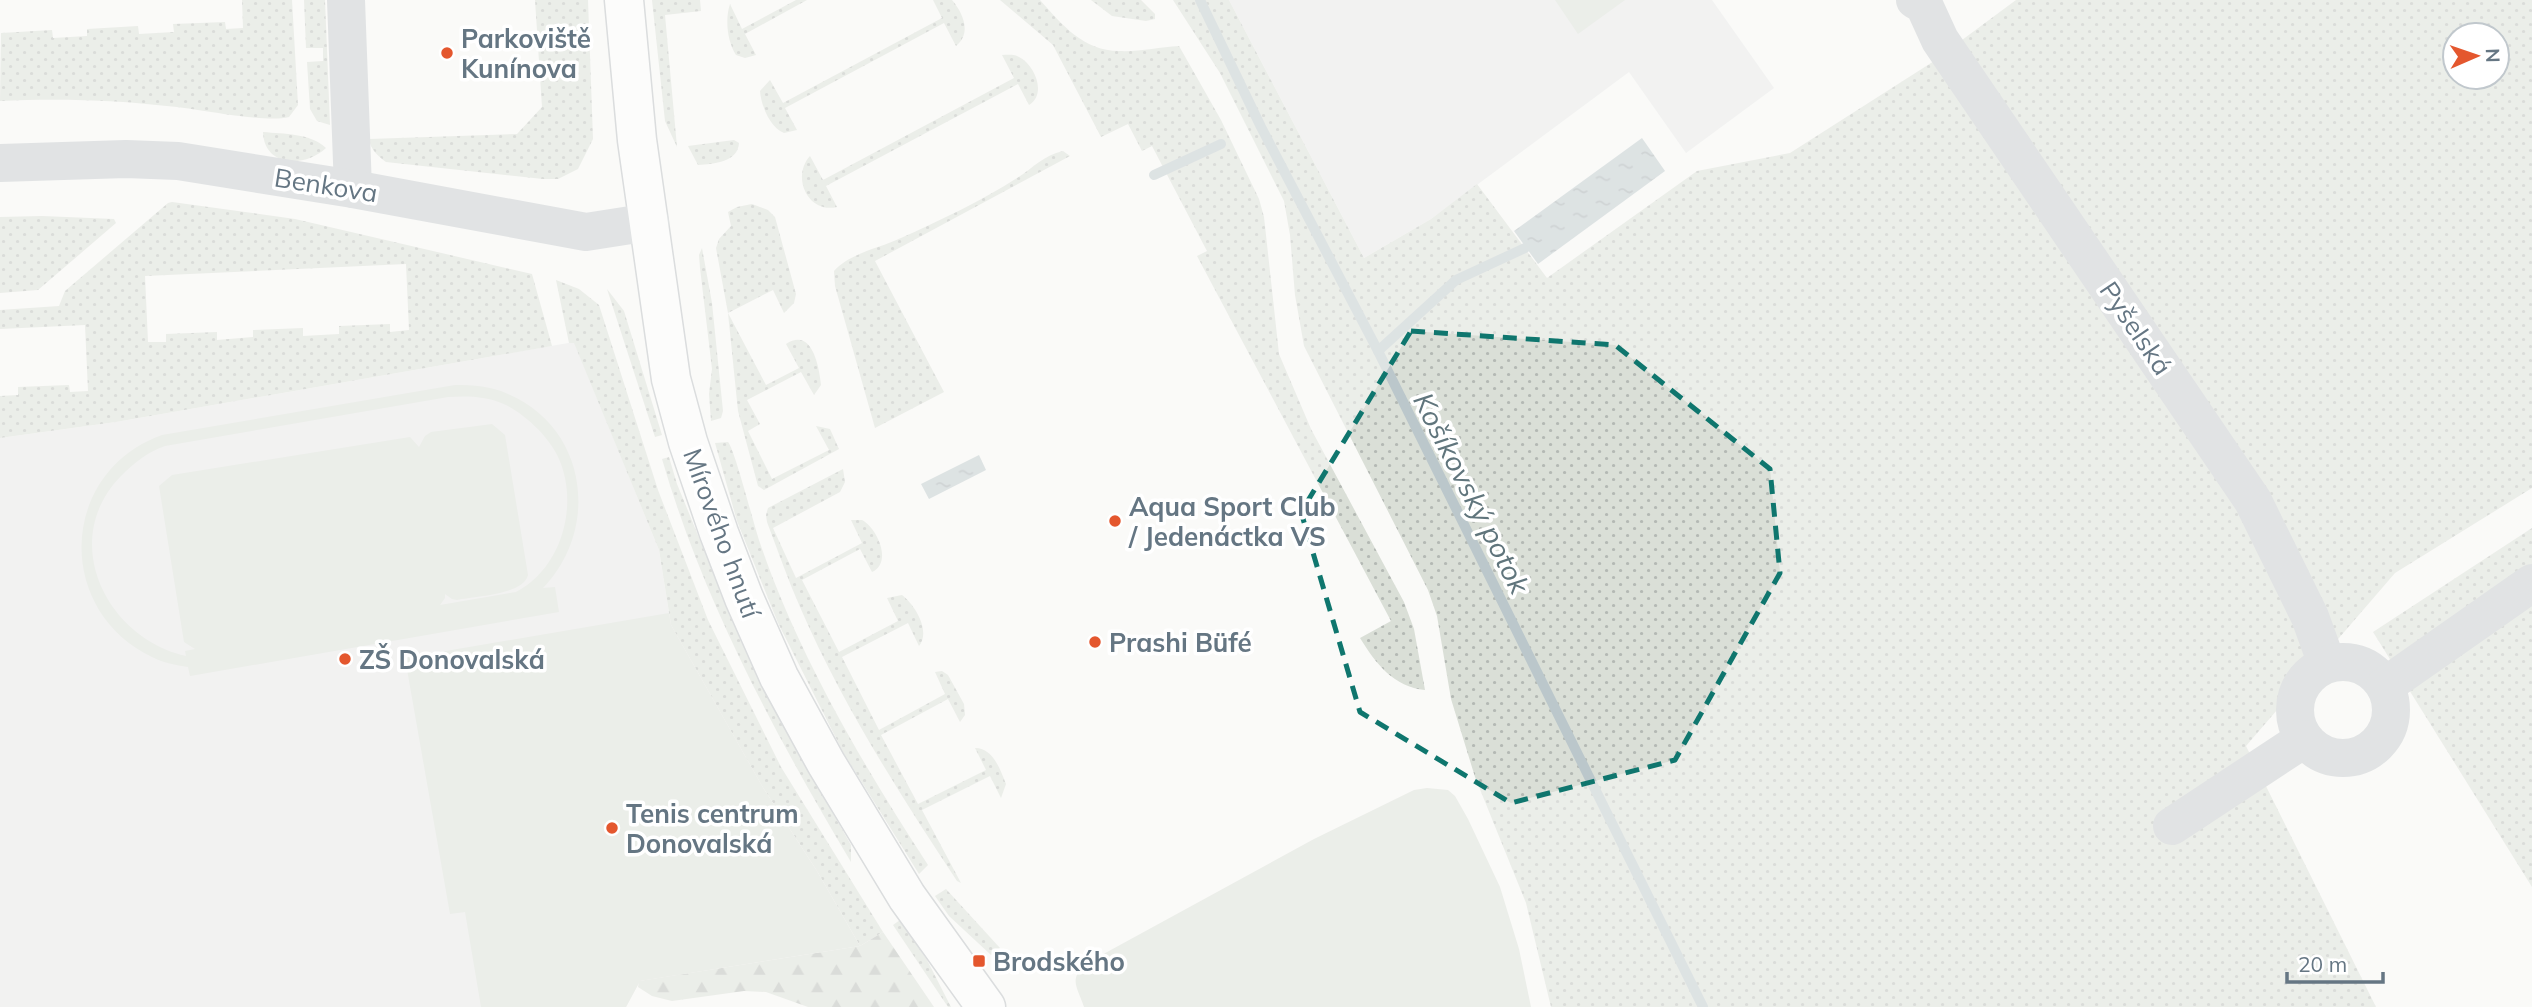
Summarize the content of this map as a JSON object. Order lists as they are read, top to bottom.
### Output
{
  "streets": {
    "main road": ["Mírového hnutí"],
    "street": ["Benkova", "Pyšelská"]
  },
  "crossings": [
    ["Benkova", "Mírového hnutí"]
  ],
  "water": ["Košíkovský potok"],
  "places": {
    "other": [
      "Parkoviště Kunínova",
      "Aqua Sport Club / Jedenáctka VS",
      "Prashi Büfé",
      "ZŠ Donovalská",
      "Tenis centrum Donovalská"
    ],
    "transit": ["Brodského"]
  },
  "scale_bar": "20 m",
  "north": "right"
}
